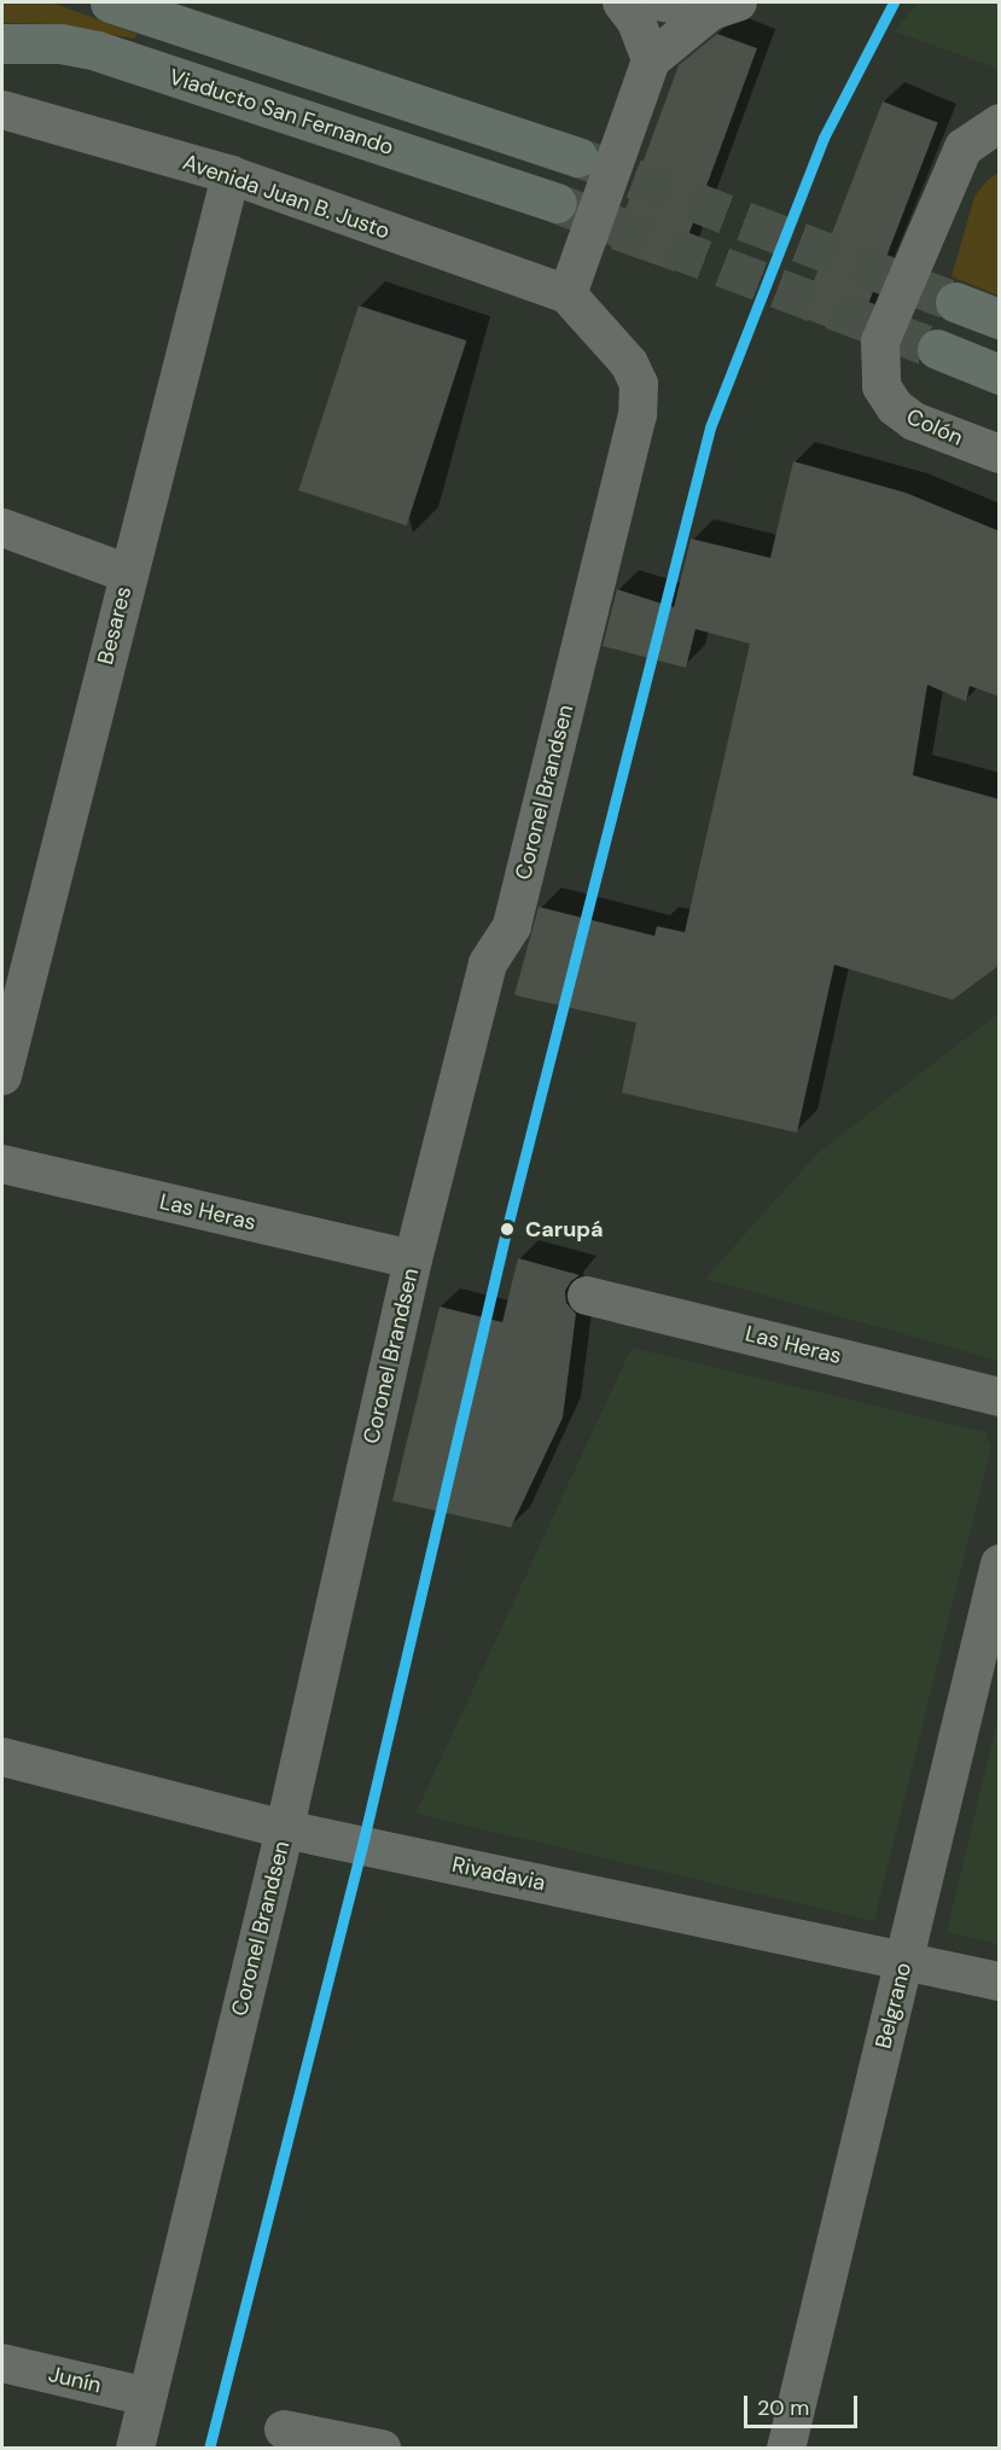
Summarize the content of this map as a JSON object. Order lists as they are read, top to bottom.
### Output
{
  "streets": {
    "main road": ["Viaducto San Fernando"],
    "street": [
      "Avenida Juan B. Justo",
      "Colón",
      "Besares",
      "Coronel Brandsen",
      "Las Heras",
      "Rivadavia",
      "Belgrano",
      "Junín"
    ]
  },
  "crossings": [
    ["Avenida Juan B. Justo", "Besares"],
    ["Avenida Juan B. Justo", "Coronel Brandsen"],
    ["Coronel Brandsen", "Las Heras"],
    ["Coronel Brandsen", "Rivadavia"],
    ["Coronel Brandsen", "Junín"],
    ["Rivadavia", "Belgrano"]
  ],
  "places": ["Carupá"],
  "scale_bar": "20 m"
}
